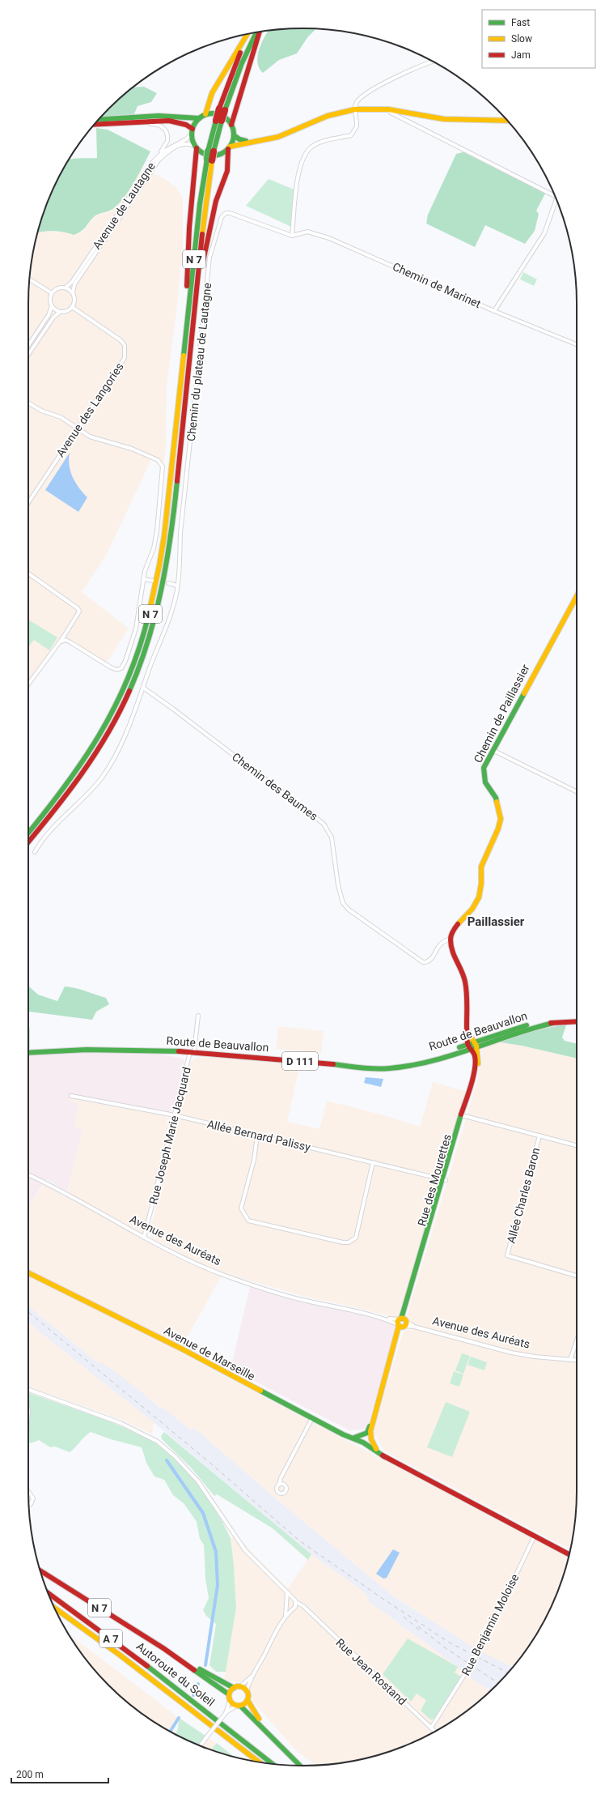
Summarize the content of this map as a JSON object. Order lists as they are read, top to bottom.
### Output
{
  "streets": {
    "main road": [
      "N 7",
      "Chemin de Paillassier",
      "Route de Beauvallon",
      "D 111",
      "Rue des Mourettes",
      "Avenue de Marseille",
      "A 7",
      "Autoroute du Soleil"
    ],
    "street": [
      "Avenue de Lautagne",
      "Chemin de Marinet",
      "Chemin du plateau de Lautagne",
      "Avenue des Langories",
      "Chemin des Baumes",
      "Rue Joseph Marie Jacquard",
      "Allée Bernard Palissy",
      "Allée Charles Baron",
      "Avenue des Auréats",
      "Rue Benjamin Moloise",
      "Rue Jean Rostand"
    ]
  },
  "crossings": [
    ["Avenue de Lautagne", "Avenue des Langories"],
    ["Chemin de Marinet", "Chemin du plateau de Lautagne"],
    ["Chemin de Paillassier", "Chemin des Baumes"],
    ["Route de Beauvallon", "Rue Joseph Marie Jacquard"],
    ["Route de Beauvallon", "Rue des Mourettes"],
    ["Rue Joseph Marie Jacquard", "Allée Bernard Palissy"],
    ["Rue Joseph Marie Jacquard", "Avenue des Auréats"],
    ["Allée Bernard Palissy", "Rue des Mourettes"],
    ["Rue des Mourettes", "Avenue des Auréats"],
    ["Rue des Mourettes", "Avenue de Marseille"],
    ["Rue Benjamin Moloise", "Rue Jean Rostand"]
  ],
  "districts": ["Paillassier"],
  "legend": ["Fast", "Slow", "Jam"],
  "scale_bar": "200 m"
}
